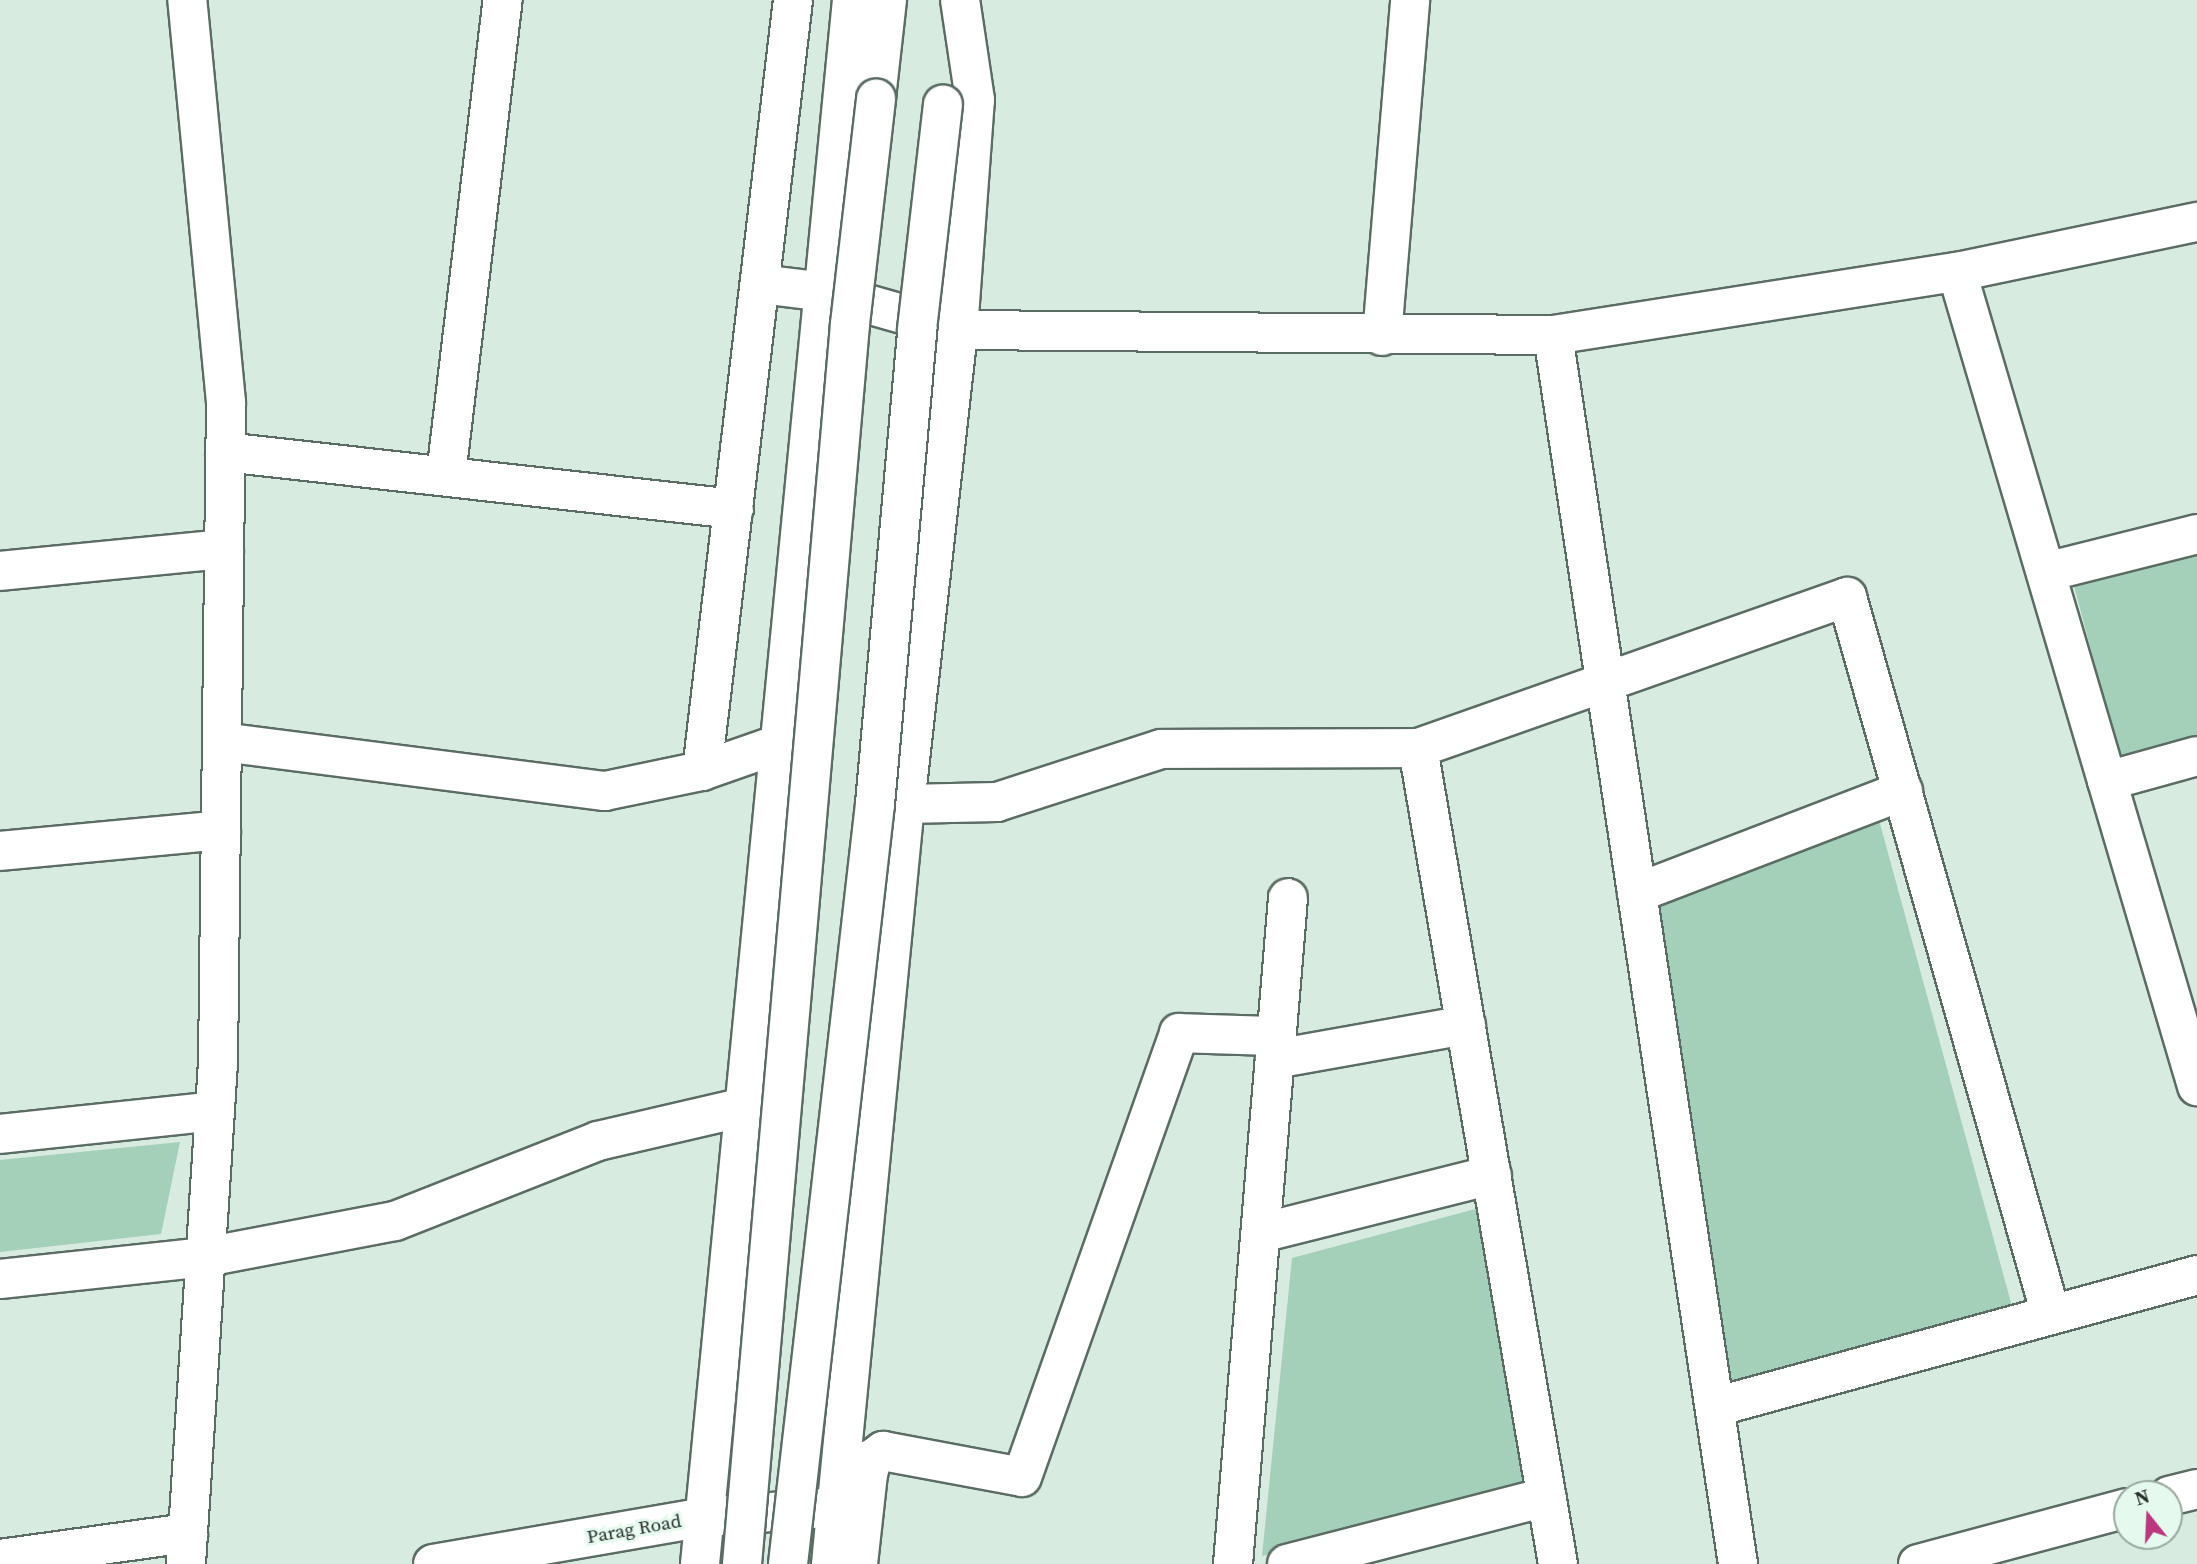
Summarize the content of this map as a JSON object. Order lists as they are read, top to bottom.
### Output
{
  "streets": {
    "street": ["Parag Road"]
  },
  "north": "top"
}
